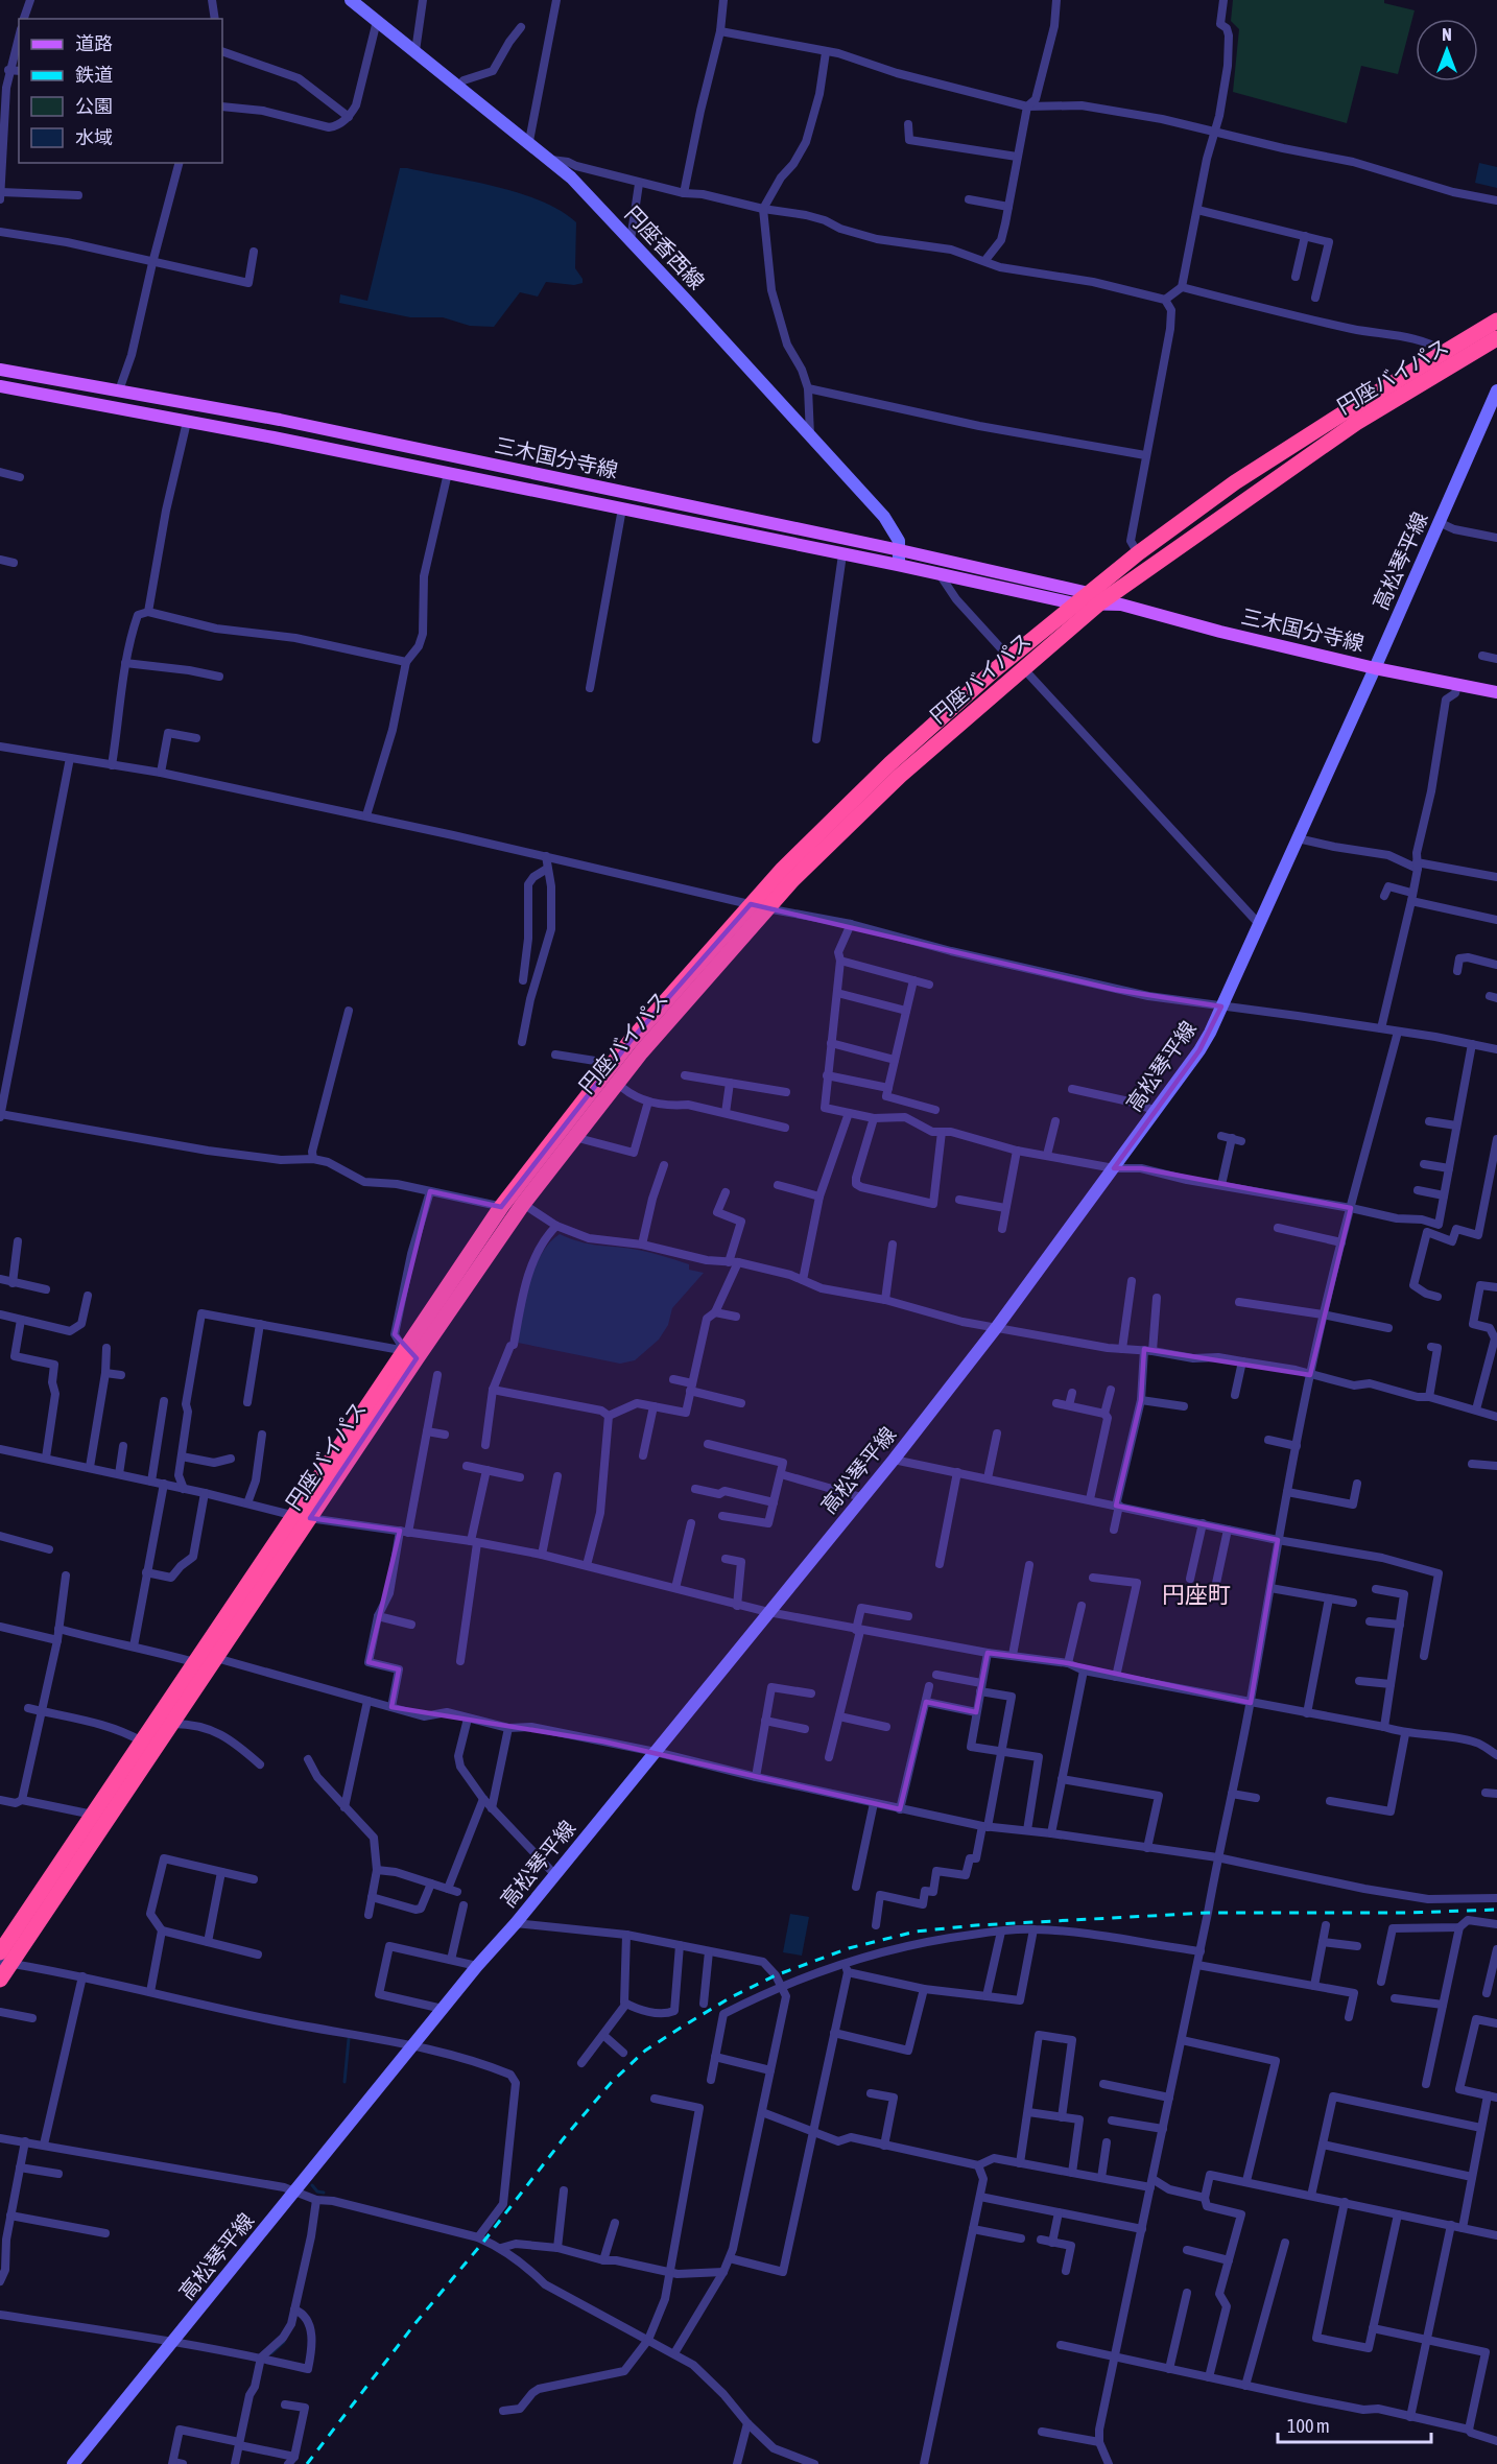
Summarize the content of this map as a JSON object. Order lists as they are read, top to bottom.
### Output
{
  "streets": {
    "highway": ["円座バイパス"],
    "main road": ["円座香西線", "三木国分寺線", "高松琴平線"]
  },
  "crossings": [
    ["円座香西線", "三木国分寺線"],
    ["円座バイパス", "三木国分寺線"],
    ["三木国分寺線", "高松琴平線"]
  ],
  "districts": ["円座町"],
  "legend": [
    "道路",
    "鉄道",
    "公園",
    "水域"
  ],
  "scale_bar": "100 m",
  "north": "top"
}
